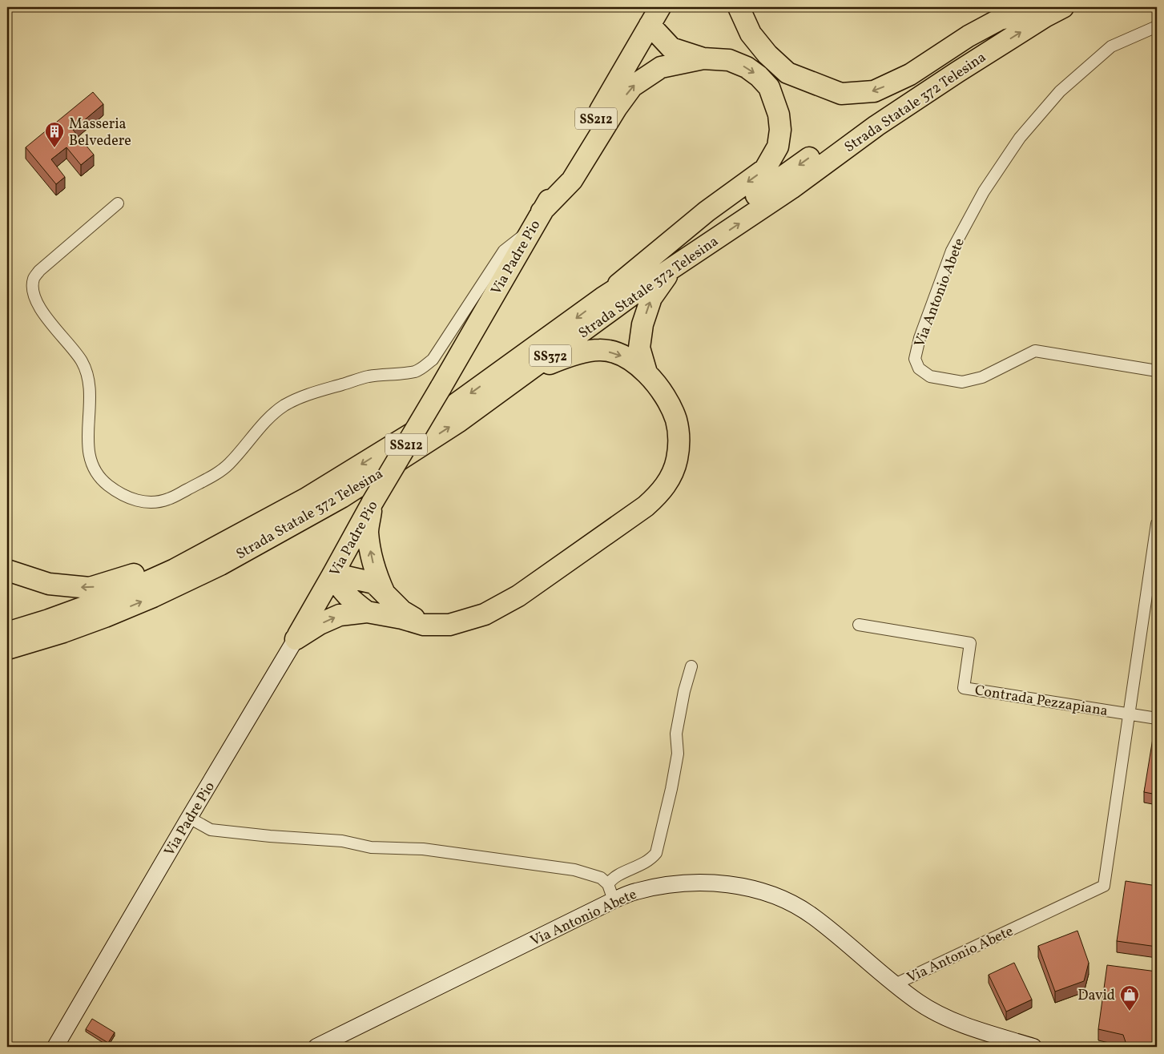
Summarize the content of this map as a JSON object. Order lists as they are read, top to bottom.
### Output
{
  "streets": {
    "highway": [
      "Strada Statale 372 Telesina",
      "SS212",
      "Via Padre Pio",
      "SS372"
    ],
    "main road": ["Via Antonio Abete"],
    "street": ["Contrada Pezzapiana"]
  },
  "crossings": [
    ["Via Antonio Abete", "Contrada Pezzapiana"]
  ],
  "places": {
    "building": ["Masseria Belvedere"],
    "shop": ["David"]
  }
}
